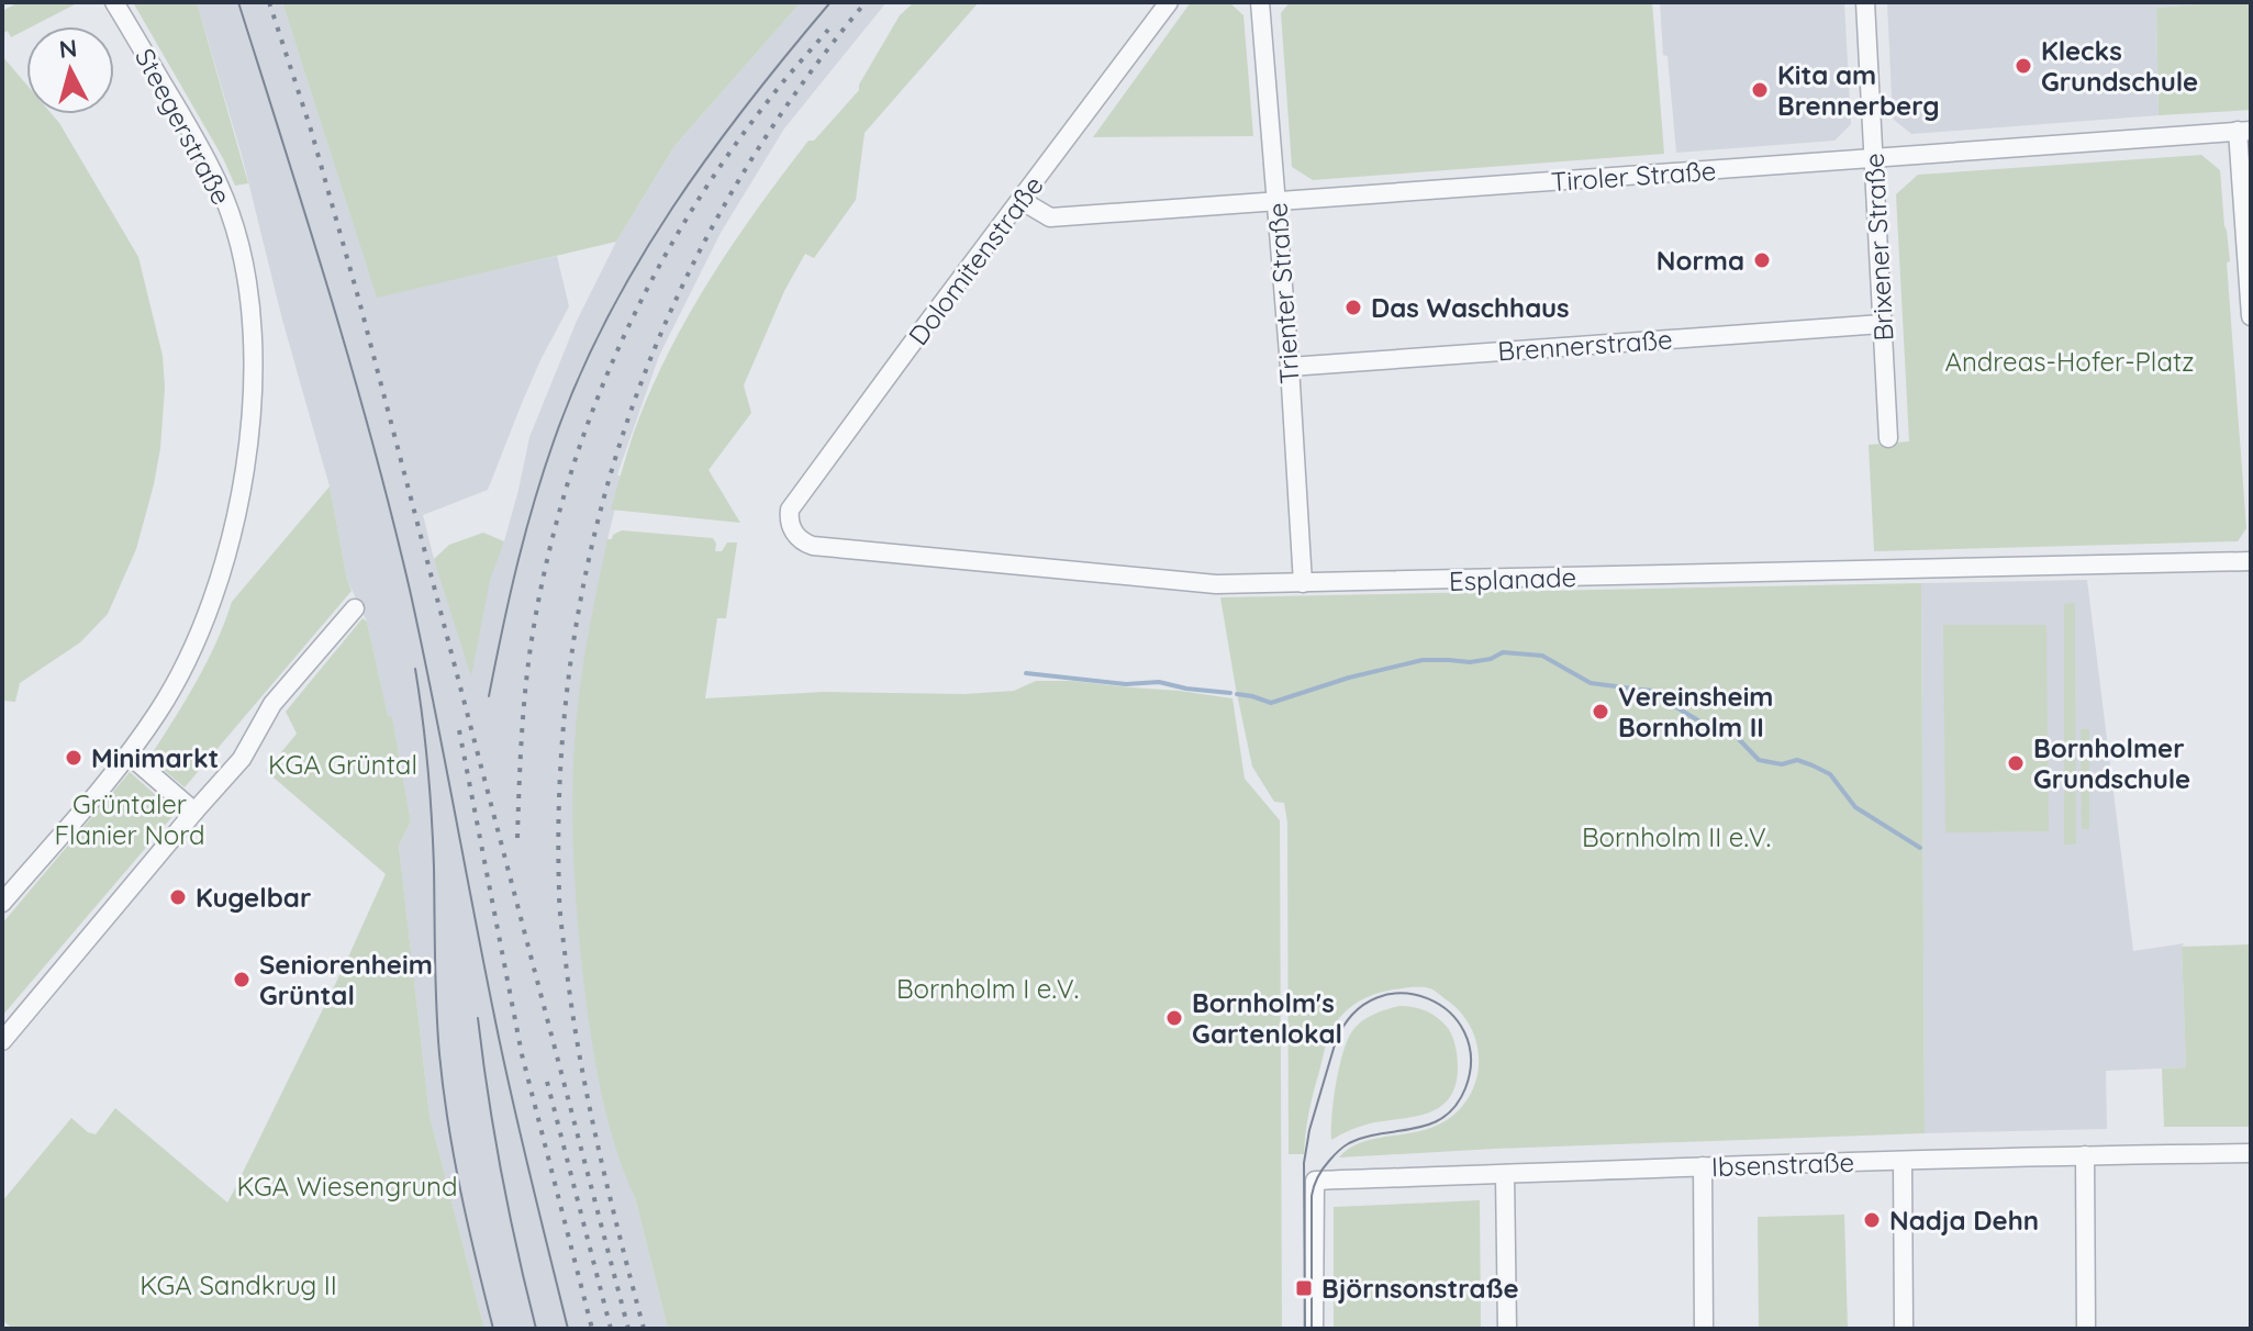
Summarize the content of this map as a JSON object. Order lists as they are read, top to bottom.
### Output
{
  "streets": {
    "street": [
      "Steegerstraße",
      "Tiroler Straße",
      "Brixener Straße",
      "Dolomitenstraße",
      "Trienter Straße",
      "Brennerstraße",
      "Esplanade",
      "Ibsenstraße"
    ]
  },
  "crossings": [
    ["Tiroler Straße", "Brixener Straße"],
    ["Tiroler Straße", "Dolomitenstraße"],
    ["Tiroler Straße", "Trienter Straße"],
    ["Brixener Straße", "Brennerstraße"],
    ["Dolomitenstraße", "Esplanade"],
    ["Trienter Straße", "Brennerstraße"],
    ["Trienter Straße", "Esplanade"]
  ],
  "parks": [
    "Andreas-Hofer-Platz",
    "KGA Grüntal",
    "Grüntaler Flanier Nord",
    "Bornholm II e.V.",
    "Bornholm I e.V.",
    "KGA Wiesengrund",
    "KGA Sandkrug II"
  ],
  "places": {
    "other": [
      "Klecks Grundschule",
      "Kita am Brennerberg",
      "Norma",
      "Das Waschhaus",
      "Vereinsheim Bornholm II",
      "Minimarkt",
      "Bornholmer Grundschule",
      "Kugelbar",
      "Seniorenheim Grüntal",
      "Bornholm's Gartenlokal",
      "Nadja Dehn"
    ],
    "transit": ["Björnsonstraße"]
  },
  "north": "top"
}
